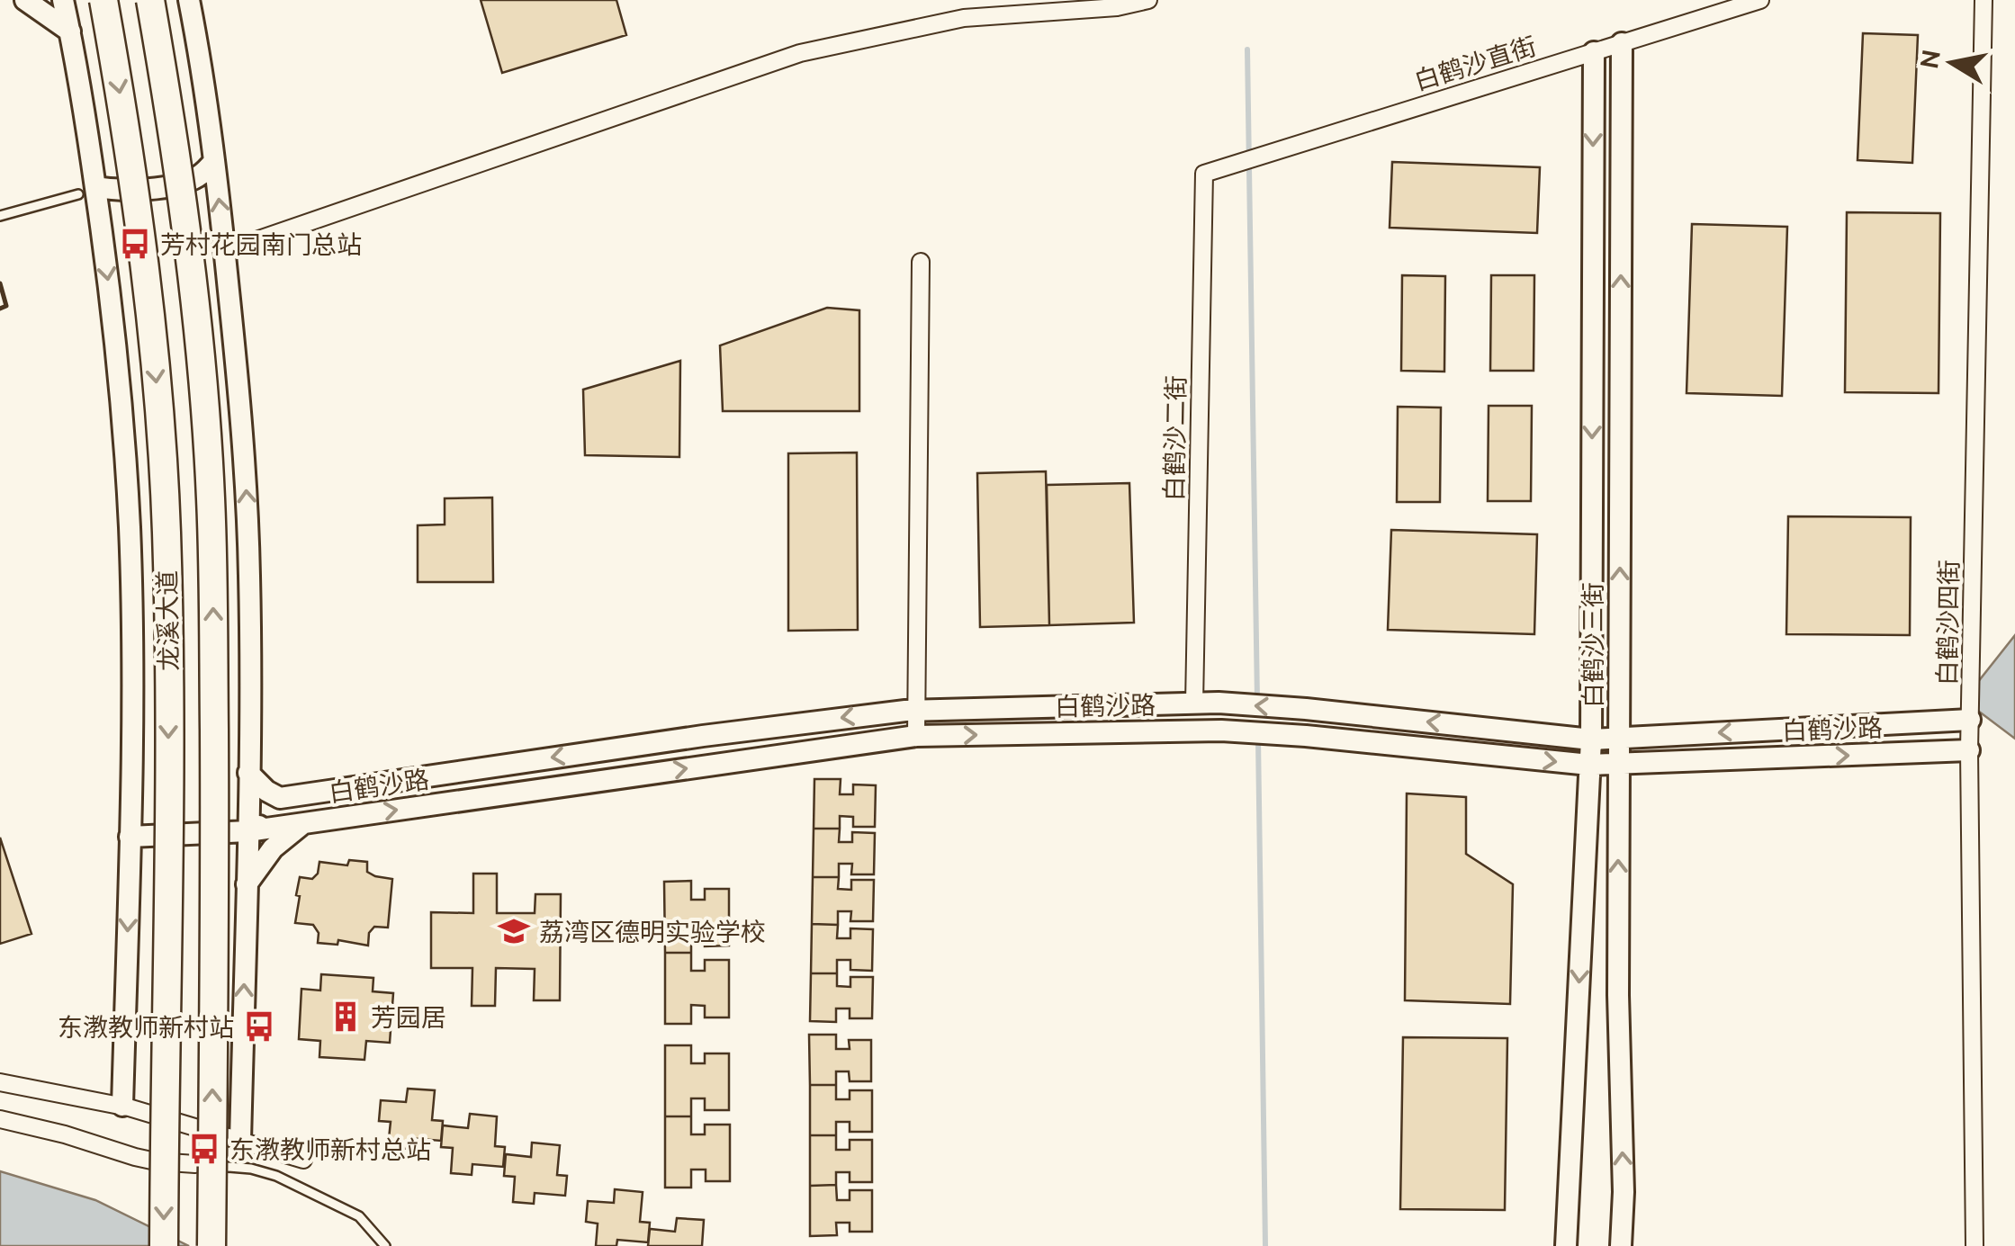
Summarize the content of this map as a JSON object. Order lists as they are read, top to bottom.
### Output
{
  "streets": {
    "main road": ["龙溪大道"],
    "street": [
      "白鹤沙直街",
      "白鹤沙二街",
      "白鹤沙四街",
      "白鹤沙三街",
      "白鹤沙路"
    ]
  },
  "crossings": [
    ["白鹤沙直街", "白鹤沙二街"],
    ["白鹤沙直街", "白鹤沙三街"],
    ["白鹤沙二街", "白鹤沙路"],
    ["白鹤沙四街", "白鹤沙路"],
    ["白鹤沙三街", "白鹤沙路"]
  ],
  "places": {
    "bus stop": ["芳村花园南门总站", "东漖教师新村站", "东漖教师新村总站"],
    "school or university": ["荔湾区德明实验学校"],
    "building": ["芳园居"]
  },
  "north": "left"
}
